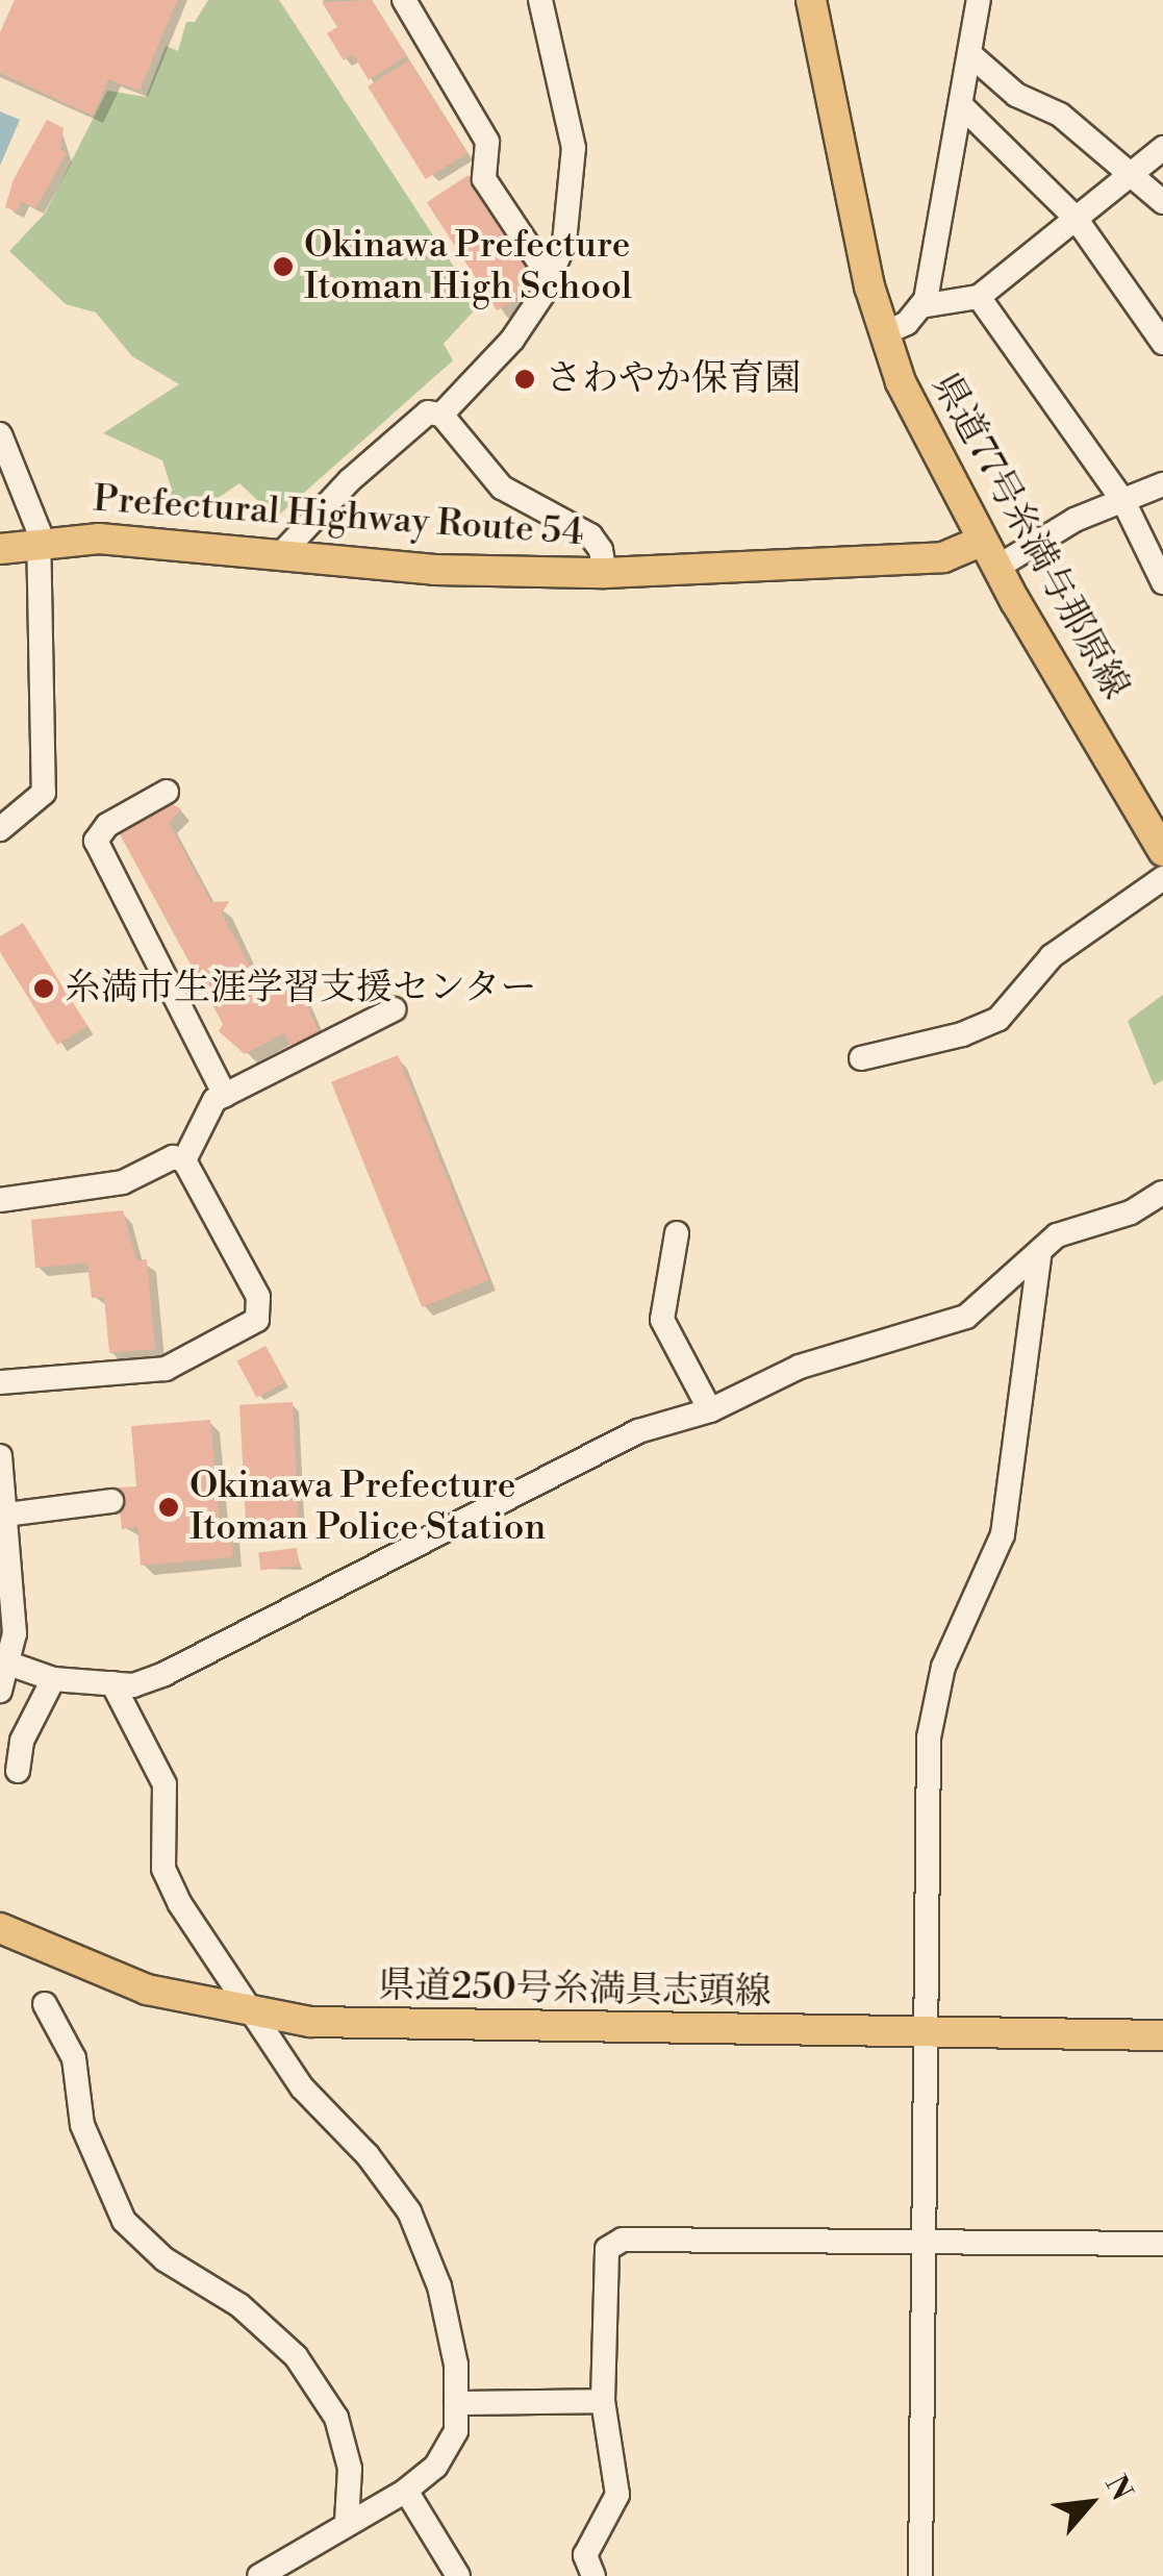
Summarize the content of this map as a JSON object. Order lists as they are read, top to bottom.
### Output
{
  "streets": {
    "main road": ["Prefectural Highway Route 54", "県道77号糸満与那原線", "県道250号糸満具志頭線"]
  },
  "crossings": [
    ["Prefectural Highway Route 54", "県道77号糸満与那原線"]
  ],
  "places": [
    "Okinawa Prefecture Itoman High School",
    "さわやか保育園",
    "糸満市生涯学習支援センター",
    "Okinawa Prefecture Itoman Police Station"
  ],
  "north": "top right"
}
